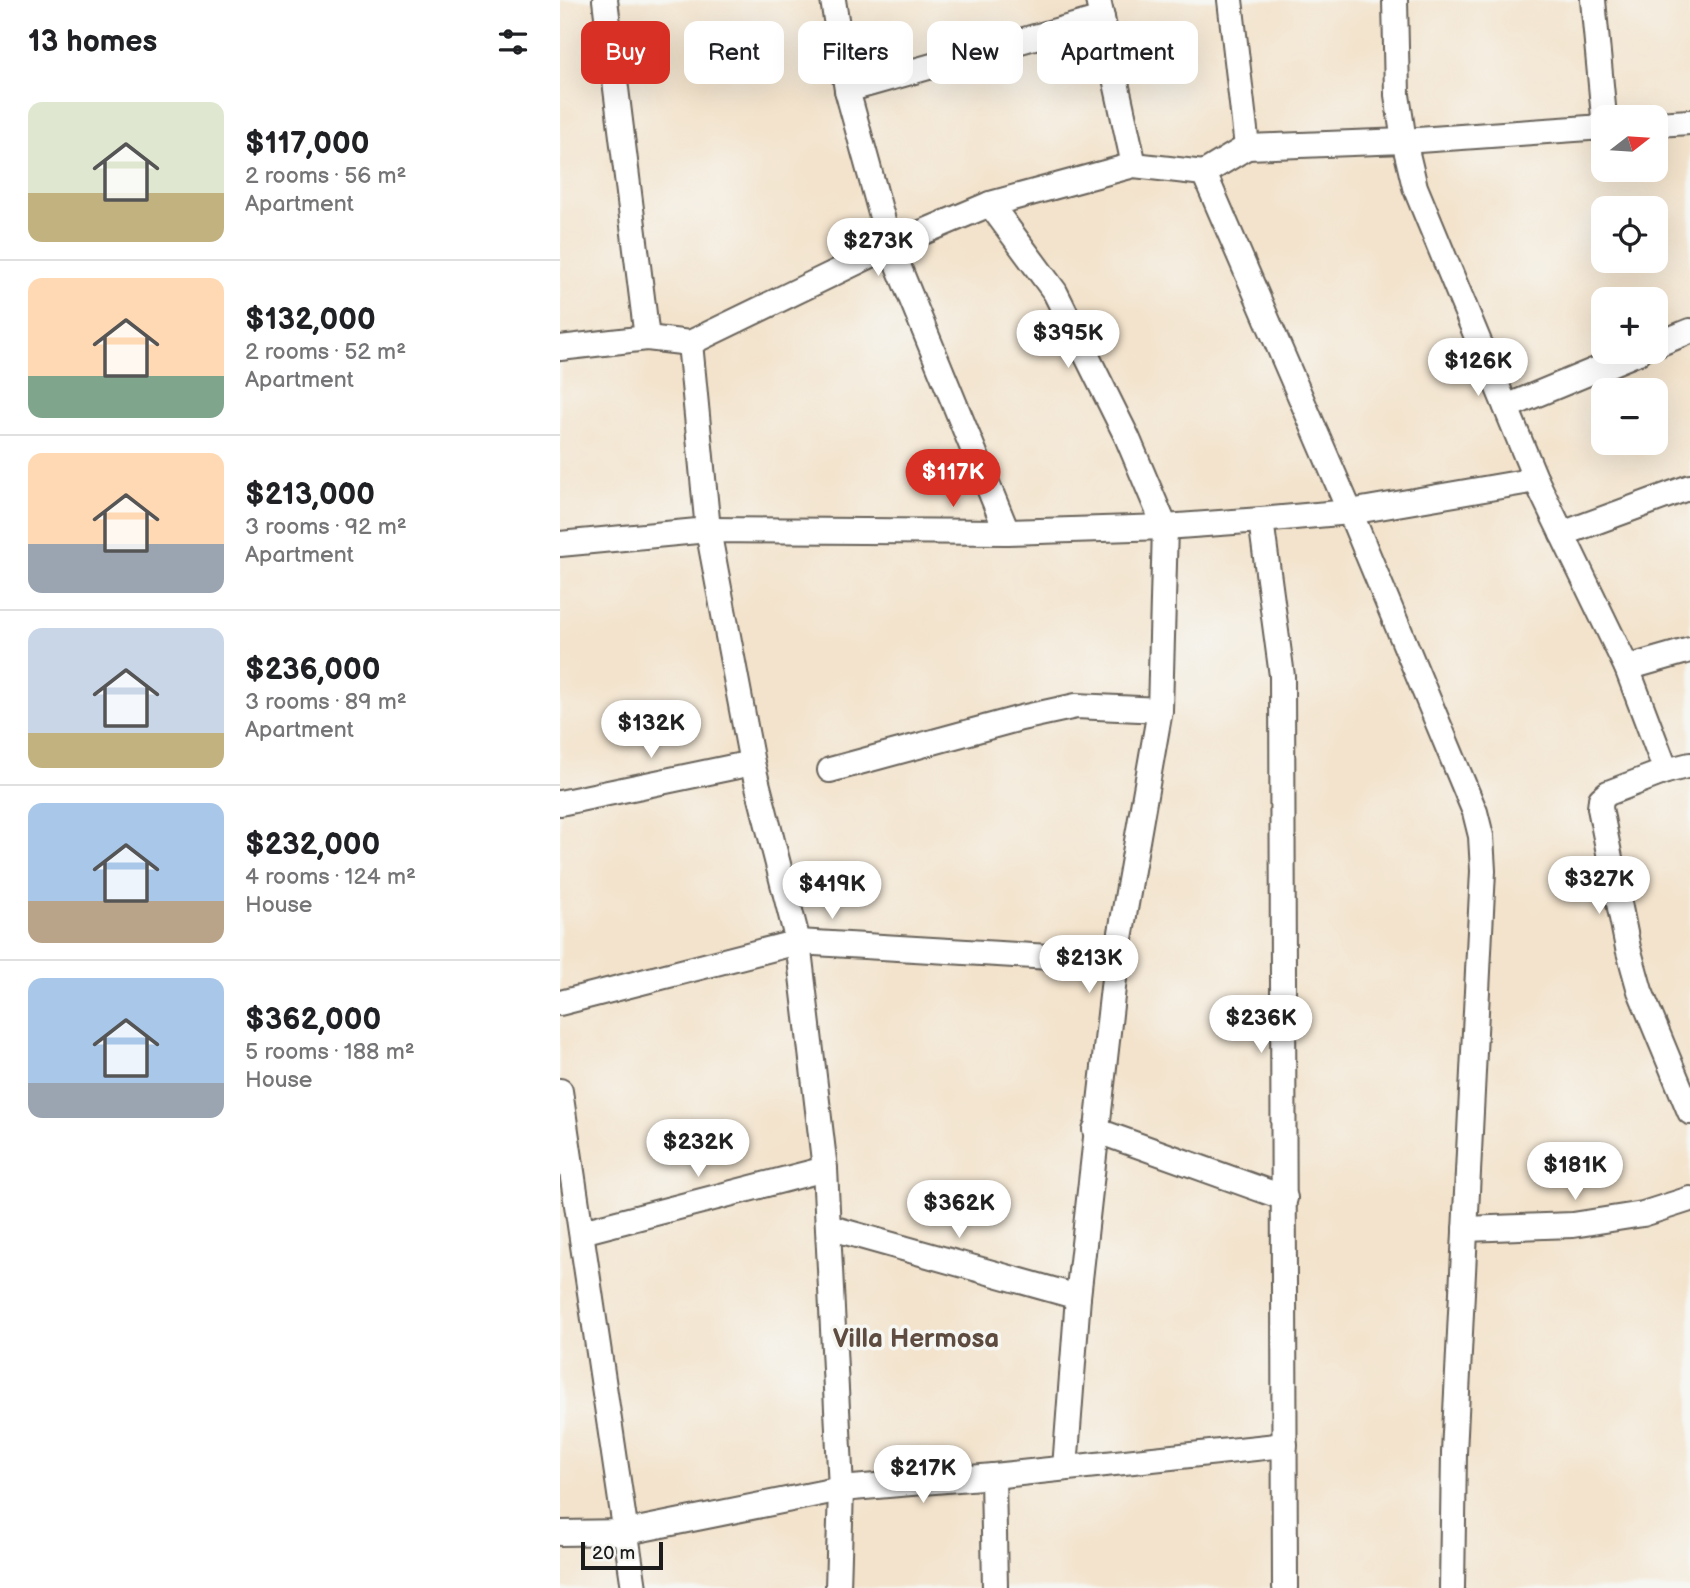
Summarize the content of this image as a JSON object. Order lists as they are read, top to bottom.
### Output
{
  "districts": ["Villa Hermosa"],
  "scale_bar": "20 m",
  "north": "right",
  "page": {
    "heading": "13 homes",
    "chip": [
      "Buy",
      "Rent",
      "Filters",
      "New",
      "Apartment"
    ],
    "list": [
      {
        "name": "$117,000",
        "note": "2 rooms · 56 m² · Apartment"
      },
      {
        "name": "$132,000",
        "note": "2 rooms · 52 m² · Apartment"
      },
      {
        "name": "$213,000",
        "note": "3 rooms · 92 m² · Apartment"
      },
      {
        "name": "$236,000",
        "note": "3 rooms · 89 m² · Apartment"
      },
      {
        "name": "$232,000",
        "note": "4 rooms · 124 m² · House"
      },
      {
        "name": "$362,000",
        "note": "5 rooms · 188 m² · House"
      }
    ],
    "map_buttons": ["+", "−"],
    "price": [
      "$273K",
      "$395K",
      "$126K",
      "$117K",
      "$132K",
      "$327K",
      "$419K",
      "$213K",
      "$236K",
      "$232K",
      "$181K",
      "$362K",
      "$217K"
    ],
    "scale": "20 m"
  }
}
